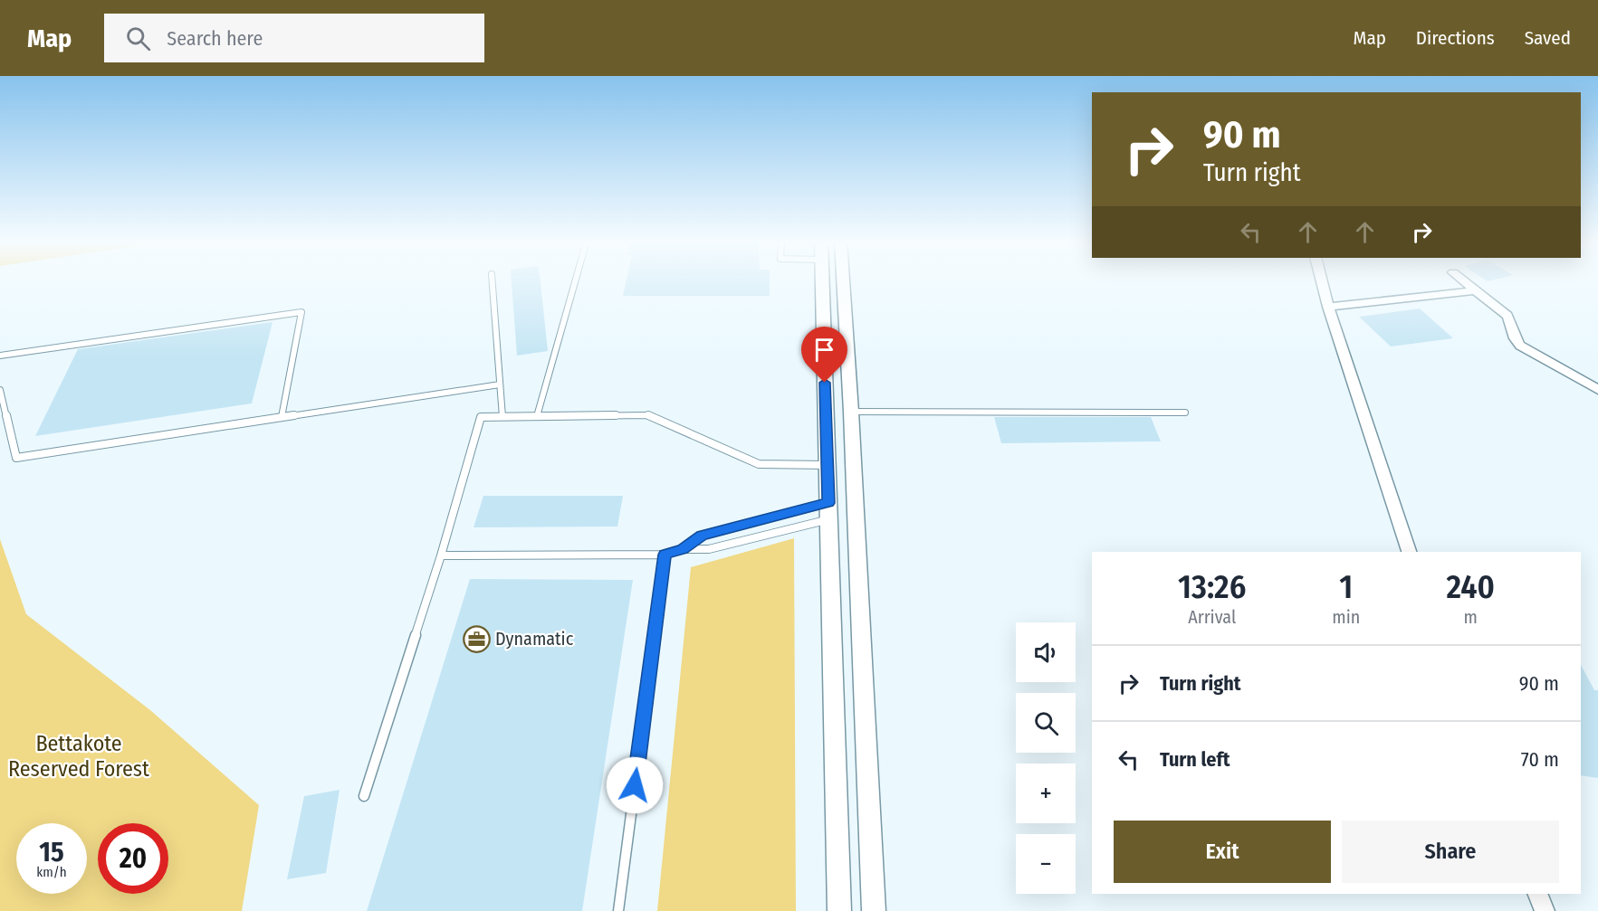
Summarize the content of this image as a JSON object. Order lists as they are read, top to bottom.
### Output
{
  "parks": ["Bettakote Reserved Forest"],
  "places": {
    "office": ["Dynamatic"]
  },
  "page": {
    "header": "Map",
    "search": "Search here",
    "nav": ["Map", "Directions", "Saved"],
    "turn": ["90 m", "Turn right"],
    "eta": [
      "13:26",
      "Arrival",
      "1",
      "min",
      "240",
      "m"
    ],
    "map_buttons": ["+", "−"],
    "list": [
      {
        "name": "Turn right",
        "value": "90 m"
      },
      {
        "name": "Turn left",
        "value": "70 m"
      }
    ],
    "buttons": ["Exit", "Share"],
    "speed": "15 km/h",
    "limit": "20"
  }
}
